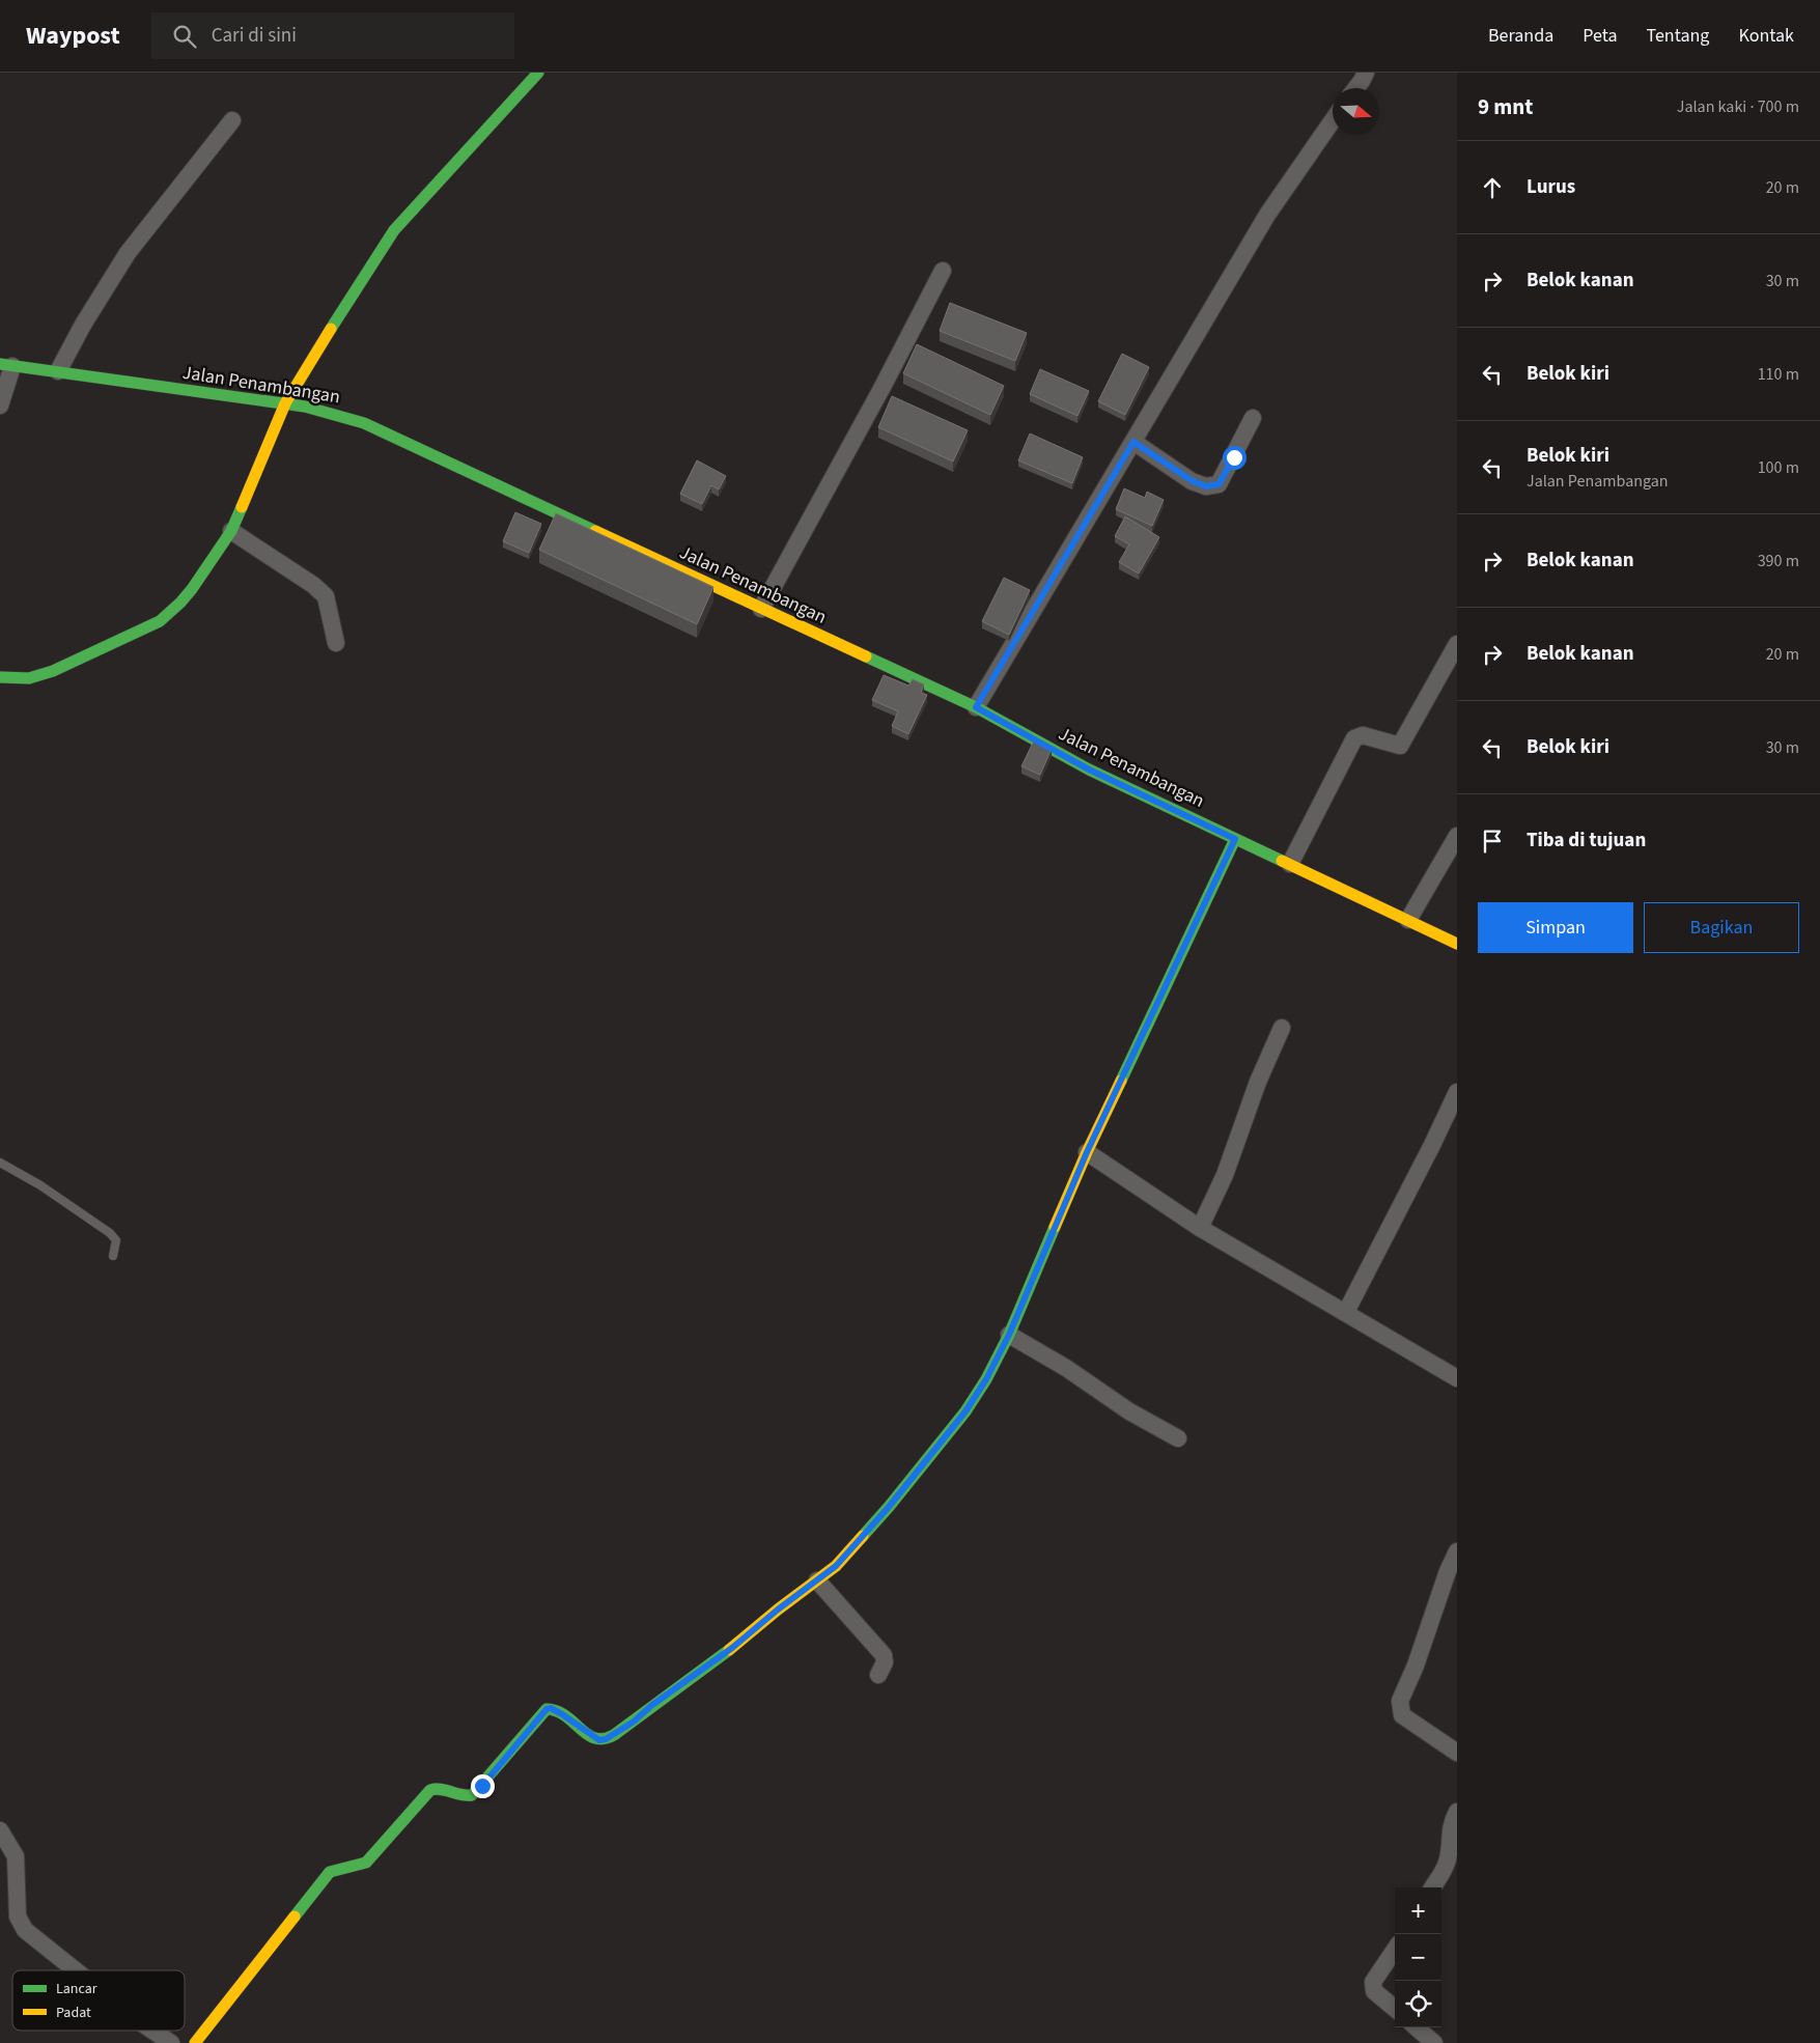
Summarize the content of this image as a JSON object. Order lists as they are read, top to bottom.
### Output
{
  "streets": {
    "street": ["Jalan Penambangan"]
  },
  "legend": ["Lancar", "Padat"],
  "north": "right",
  "page": {
    "header": "Waypost",
    "search": "Cari di sini",
    "nav": [
      "Beranda",
      "Peta",
      "Tentang",
      "Kontak"
    ],
    "heading": ["9 mnt", "Jalan kaki · 700 m"],
    "list": [
      ["Lurus", "20 m"],
      ["Belok kanan", "30 m"],
      ["Belok kiri", "110 m"],
      ["Belok kiri", "Jalan Penambangan", "100 m"],
      ["Belok kanan", "390 m"],
      ["Belok kanan", "20 m"],
      ["Belok kiri", "30 m"],
      "Tiba di tujuan"
    ],
    "buttons": ["Simpan", "Bagikan"],
    "map_buttons": ["+", "−"]
  }
}
